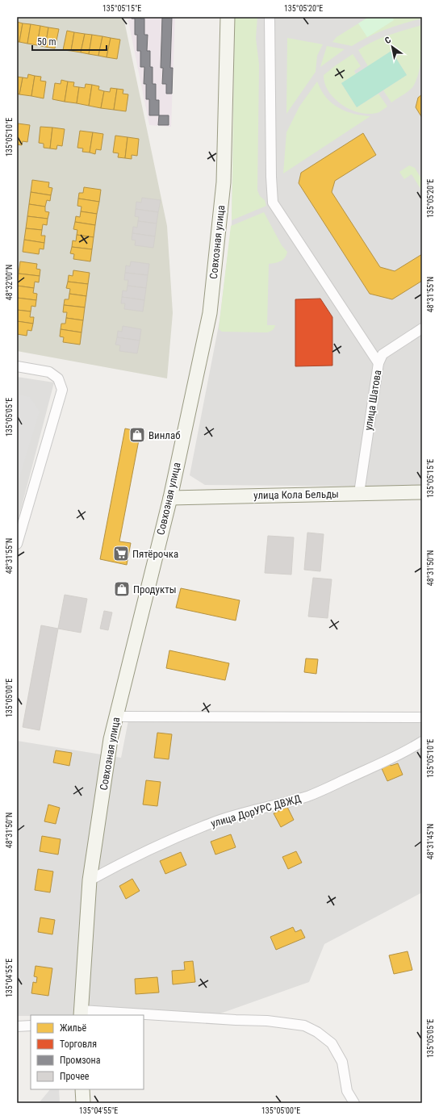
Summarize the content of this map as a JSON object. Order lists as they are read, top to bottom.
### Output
{
  "streets": {
    "main road": ["Совхозная улица", "улица Кола Бельды"],
    "street": ["улица Шатова", "улица ДорУРС ДВЖД"]
  },
  "crossings": [
    ["Совхозная улица", "улица Кола Бельды"],
    ["Совхозная улица", "улица ДорУРС ДВЖД"],
    ["улица Шатова", "улица Кола Бельды"]
  ],
  "places": {
    "shop": ["Винлаб", "Продукты"],
    "supermarket": ["Пятёрочка"]
  },
  "legend": [
    "Жильё",
    "Торговля",
    "Промзона",
    "Прочее"
  ],
  "scale_bar": "50 m",
  "north": "top left",
  "coordinates": [
    "135°05'15\"E",
    "135°05'20\"E",
    "135°05'10\"E",
    "48°32'00\"N",
    "48°31'55\"N",
    "135°05'05\"E",
    "48°31'50\"N",
    "135°05'00\"E",
    "48°31'45\"N",
    "135°04'55\"E"
  ]
}
